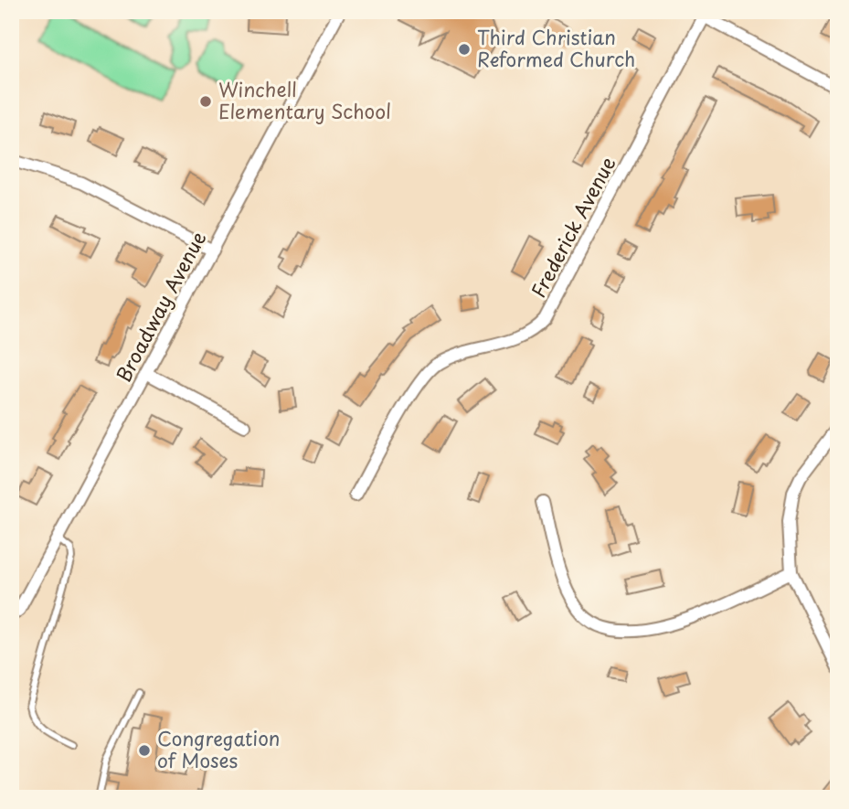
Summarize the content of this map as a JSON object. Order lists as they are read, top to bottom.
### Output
{
  "streets": {
    "street": ["Frederick Avenue", "Broadway Avenue"]
  },
  "places": ["Third Christian Reformed Church", "Winchell Elementary School", "Congregation of Moses"]
}
